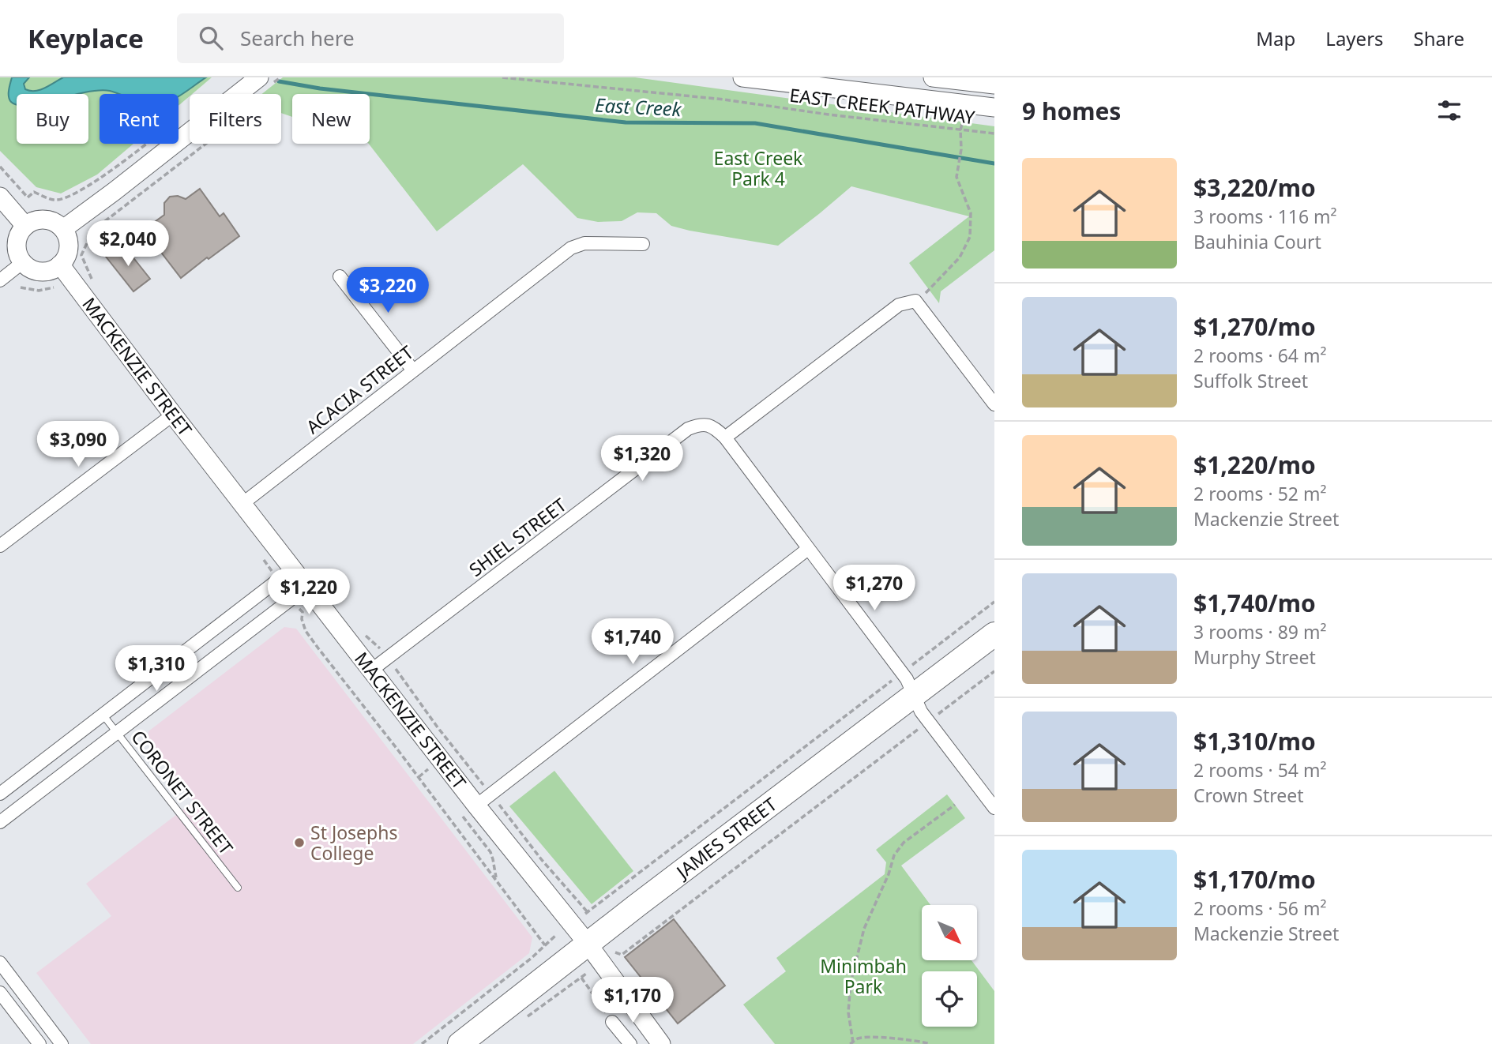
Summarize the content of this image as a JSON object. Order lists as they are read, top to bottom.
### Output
{
  "streets": {
    "highway": ["JAMES STREET"],
    "street": ["MACKENZIE STREET", "ACACIA STREET", "SHIEL STREET"],
    "lane": ["CORONET STREET"],
    "path": ["EAST CREEK PATHWAY"]
  },
  "crossings": [
    ["MACKENZIE STREET", "ACACIA STREET"],
    ["MACKENZIE STREET", "SHIEL STREET"],
    ["MACKENZIE STREET", "JAMES STREET"]
  ],
  "water": ["East Creek"],
  "parks": ["East Creek Park 4", "Minimbah Park"],
  "places": ["St Josephs College"],
  "north": "bottom right",
  "page": {
    "header": "Keyplace",
    "search": "Search here",
    "nav": ["Map", "Layers", "Share"],
    "heading": "9 homes",
    "chip": [
      "Buy",
      "Rent",
      "Filters",
      "New"
    ],
    "list": [
      {
        "name": "$3,220/mo",
        "note": "3 rooms · 116 m² · Bauhinia Court"
      },
      {
        "name": "$1,270/mo",
        "note": "2 rooms · 64 m² · Suffolk Street"
      },
      {
        "name": "$1,220/mo",
        "note": "2 rooms · 52 m² · Mackenzie Street"
      },
      {
        "name": "$1,740/mo",
        "note": "3 rooms · 89 m² · Murphy Street"
      },
      {
        "name": "$1,310/mo",
        "note": "2 rooms · 54 m² · Crown Street"
      },
      {
        "name": "$1,170/mo",
        "note": "2 rooms · 56 m² · Mackenzie Street"
      }
    ],
    "price": [
      "$2,040",
      "$3,220",
      "$3,090",
      "$1,320",
      "$1,270",
      "$1,220",
      "$1,740",
      "$1,310",
      "$1,170"
    ]
  }
}
